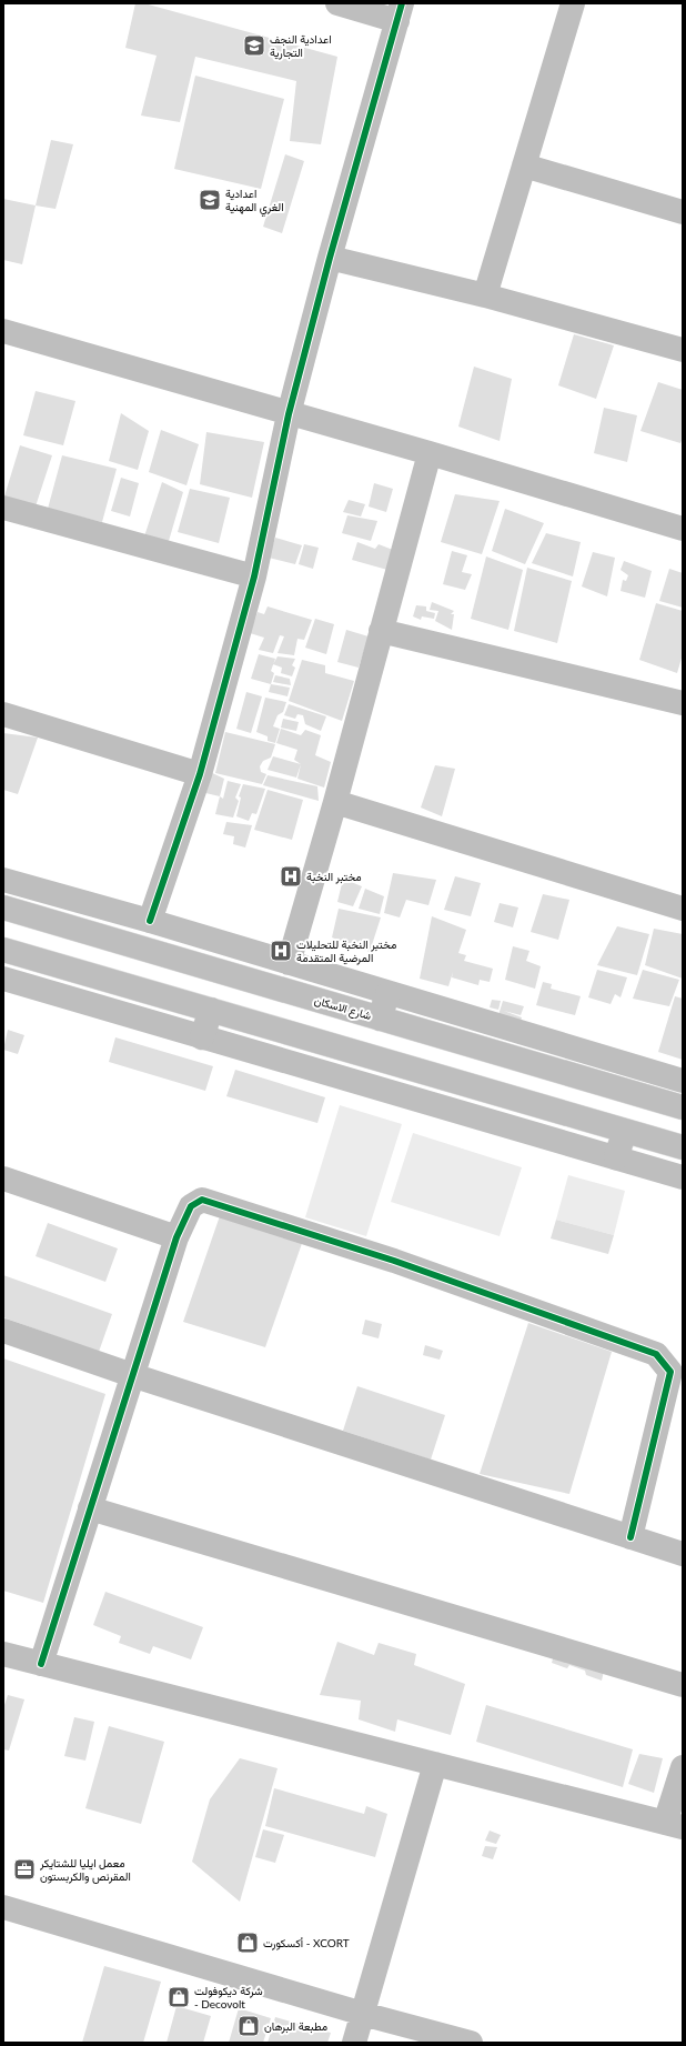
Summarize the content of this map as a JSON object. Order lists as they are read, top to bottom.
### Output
{
  "streets": {
    "street": ["شارع الاسكان"]
  },
  "places": {
    "school or university": ["اعدادية النجف التجارية", "اعدادية الغري المهنية"],
    "hospital": ["مختبر النخبة", "مختبر النخبة للتحليلات المرضية المتقدمة"],
    "office": ["معمل ايليا للشتايكر المقرنص والكربستون"],
    "shop": ["أكسكورت - XCORT", "شركة ديكوفولت - Decovolt", "مطبعة البرهان"]
  }
}
